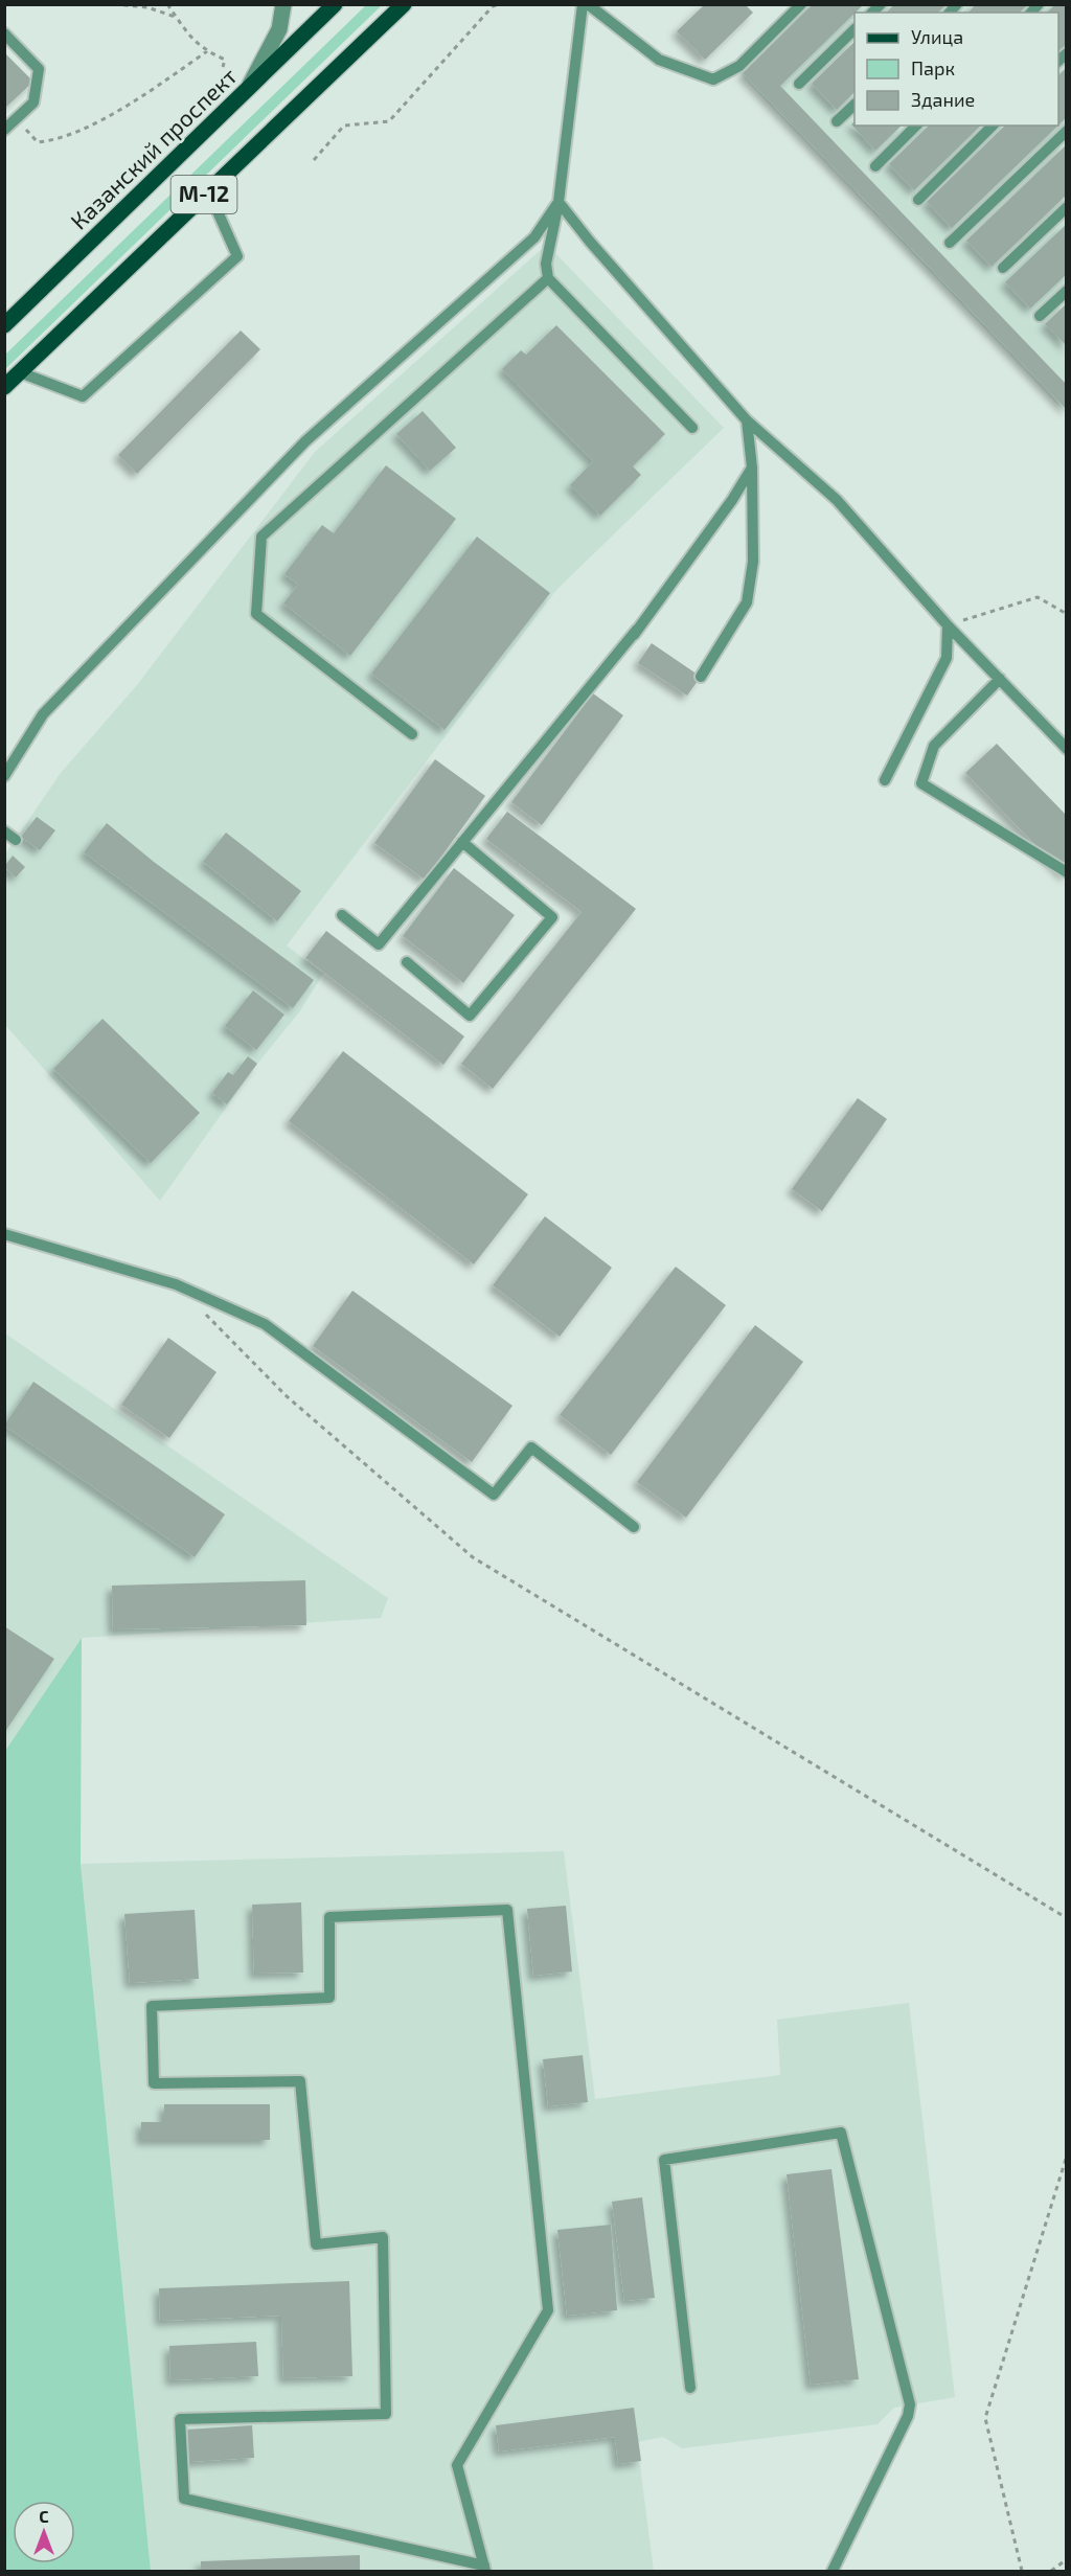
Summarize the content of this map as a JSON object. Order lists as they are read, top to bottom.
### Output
{
  "streets": {
    "main road": ["Казанский проспект", "М-12"]
  },
  "legend": ["Улица", "Парк", "Здание"],
  "north": "top"
}
